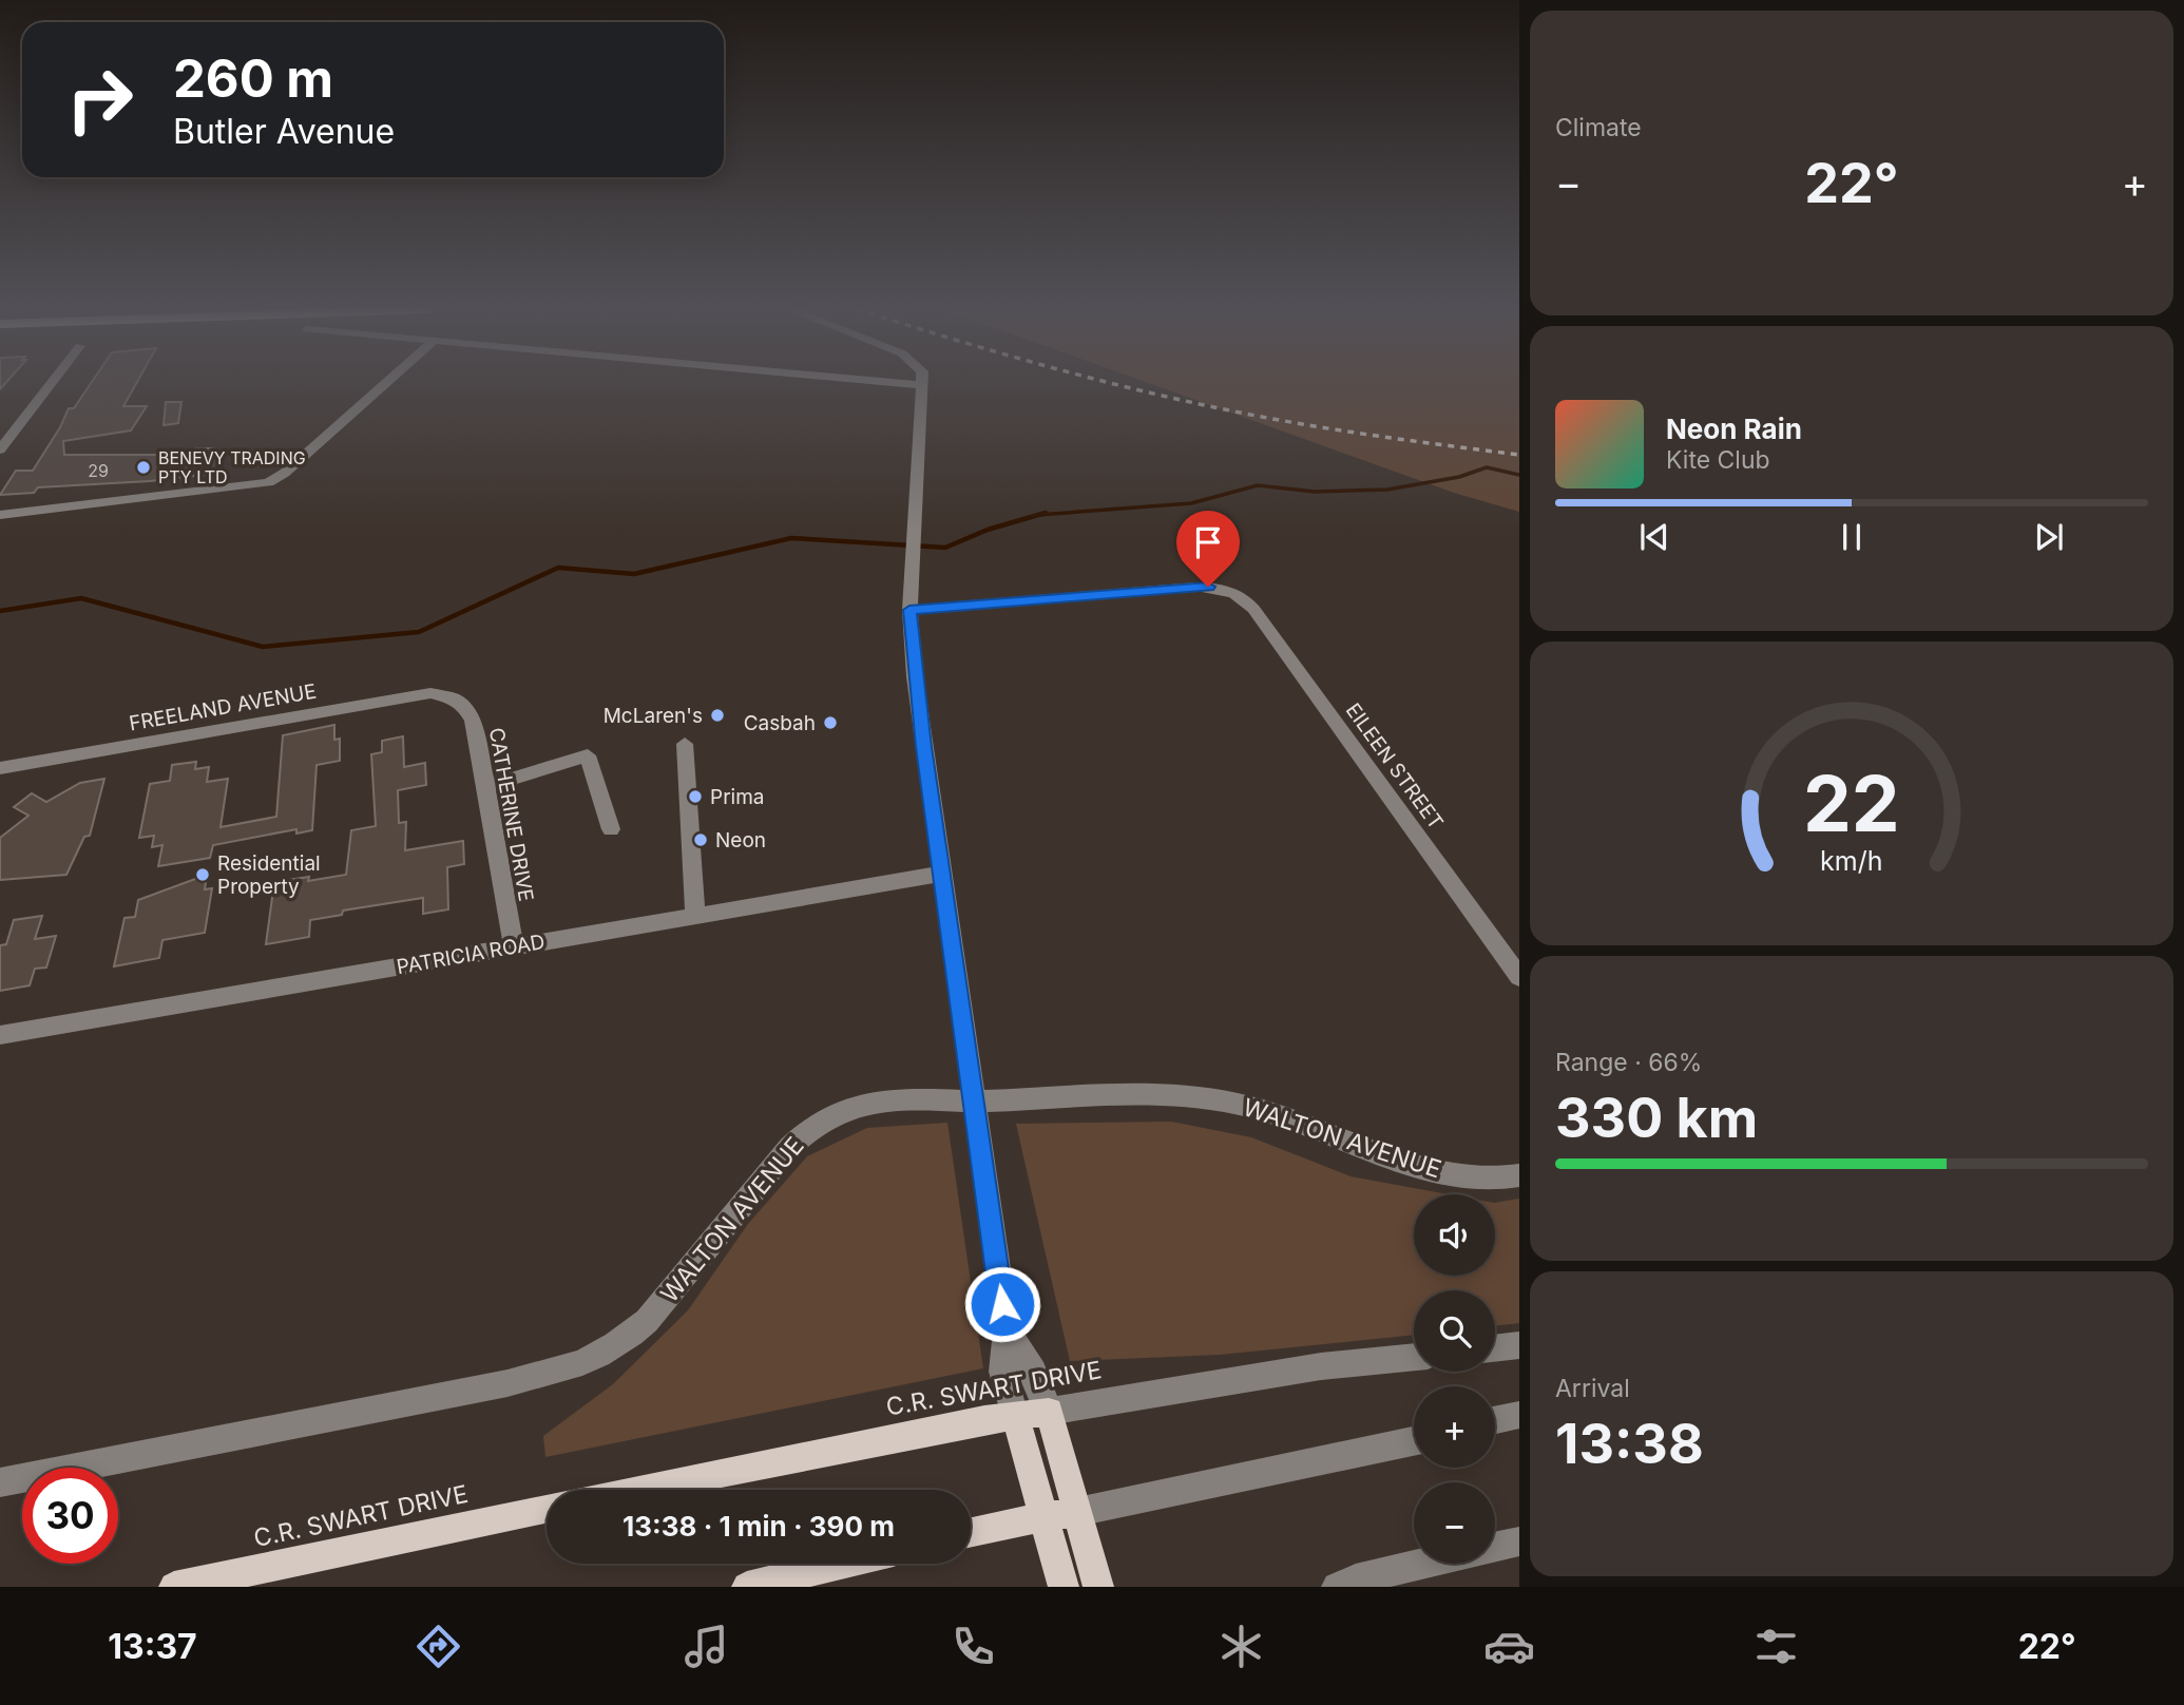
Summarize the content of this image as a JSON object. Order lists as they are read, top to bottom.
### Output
{
  "streets": {
    "main road": ["C.R. SWART DRIVE"],
    "street": [
      "FREELAND AVENUE",
      "EILEEN STREET",
      "CATHERINE DRIVE",
      "PATRICIA ROAD",
      "WALTON AVENUE"
    ]
  },
  "crossings": [
    ["FREELAND AVENUE", "CATHERINE DRIVE"],
    ["CATHERINE DRIVE", "PATRICIA ROAD"]
  ],
  "places": [
    "BENEVY TRADING PTY LTD",
    "McLaren's",
    "Casbah",
    "Prima",
    "Neon",
    "Residential Property"
  ],
  "house_numbers": ["29"],
  "page": {
    "tile": [
      "Climate",
      ["Range · 66%", "330 km"],
      ["Arrival", "13:38"]
    ],
    "turn": ["260 m", "Butler Avenue"],
    "heat": ["−", "22°", "+"],
    "song": ["Neon Rain", "Kite Club"],
    "map_buttons": ["+", "−"],
    "limit": "30",
    "trip": "13:38 · 1 min · 390 m",
    "tabs": ["13:37", "22°"],
    "gauge": ["22", "km/h"]
  }
}
